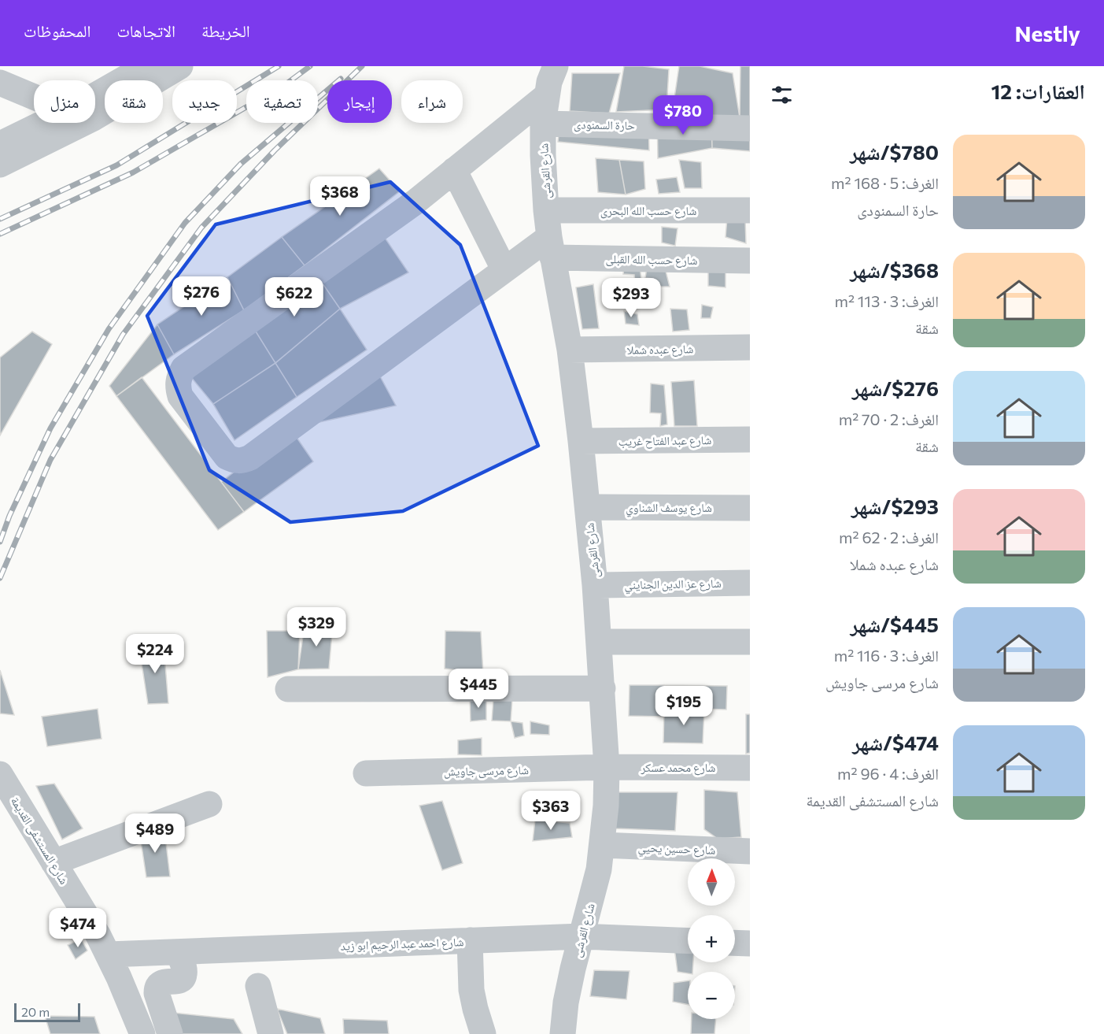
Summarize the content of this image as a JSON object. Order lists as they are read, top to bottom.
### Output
{
  "streets": {
    "street": [
      "حارة السمنودى",
      "شارع القرشى",
      "شارع حسب الله البحرى",
      "شارع حسب الله القبلى",
      "شارع عبده شملا",
      "شارع عبد الفتاح غريب",
      "شارع يوسف الشناوي",
      "شارع عز الدين الجنايني",
      "شارع محمد عسكر",
      "شارع مرسى جاويش",
      "شارع المستشفى القديمة",
      "شارع حسين يحيي",
      "شارع احمد عبد الرحيم ابو زيد"
    ]
  },
  "crossings": [
    ["حارة السمنودى", "شارع القرشى"],
    ["شارع القرشى", "شارع حسب الله البحرى"],
    ["شارع القرشى", "شارع حسب الله القبلى"],
    ["شارع القرشى", "شارع عبده شملا"],
    ["شارع القرشى", "شارع عبد الفتاح غريب"],
    ["شارع القرشى", "شارع يوسف الشناوي"],
    ["شارع القرشى", "شارع عز الدين الجنايني"],
    ["شارع القرشى", "شارع محمد عسكر"],
    ["شارع القرشى", "شارع مرسى جاويش"],
    ["شارع القرشى", "شارع حسين يحيي"],
    ["شارع القرشى", "شارع احمد عبد الرحيم ابو زيد"],
    ["شارع محمد عسكر", "شارع مرسى جاويش"],
    ["شارع المستشفى القديمة", "شارع احمد عبد الرحيم ابو زيد"]
  ],
  "scale_bar": "20 m",
  "north": "top",
  "page": {
    "header": "Nestly",
    "nav": ["الخريطة", "الاتجاهات", "المحفوظات"],
    "heading": "العقارات: 12",
    "chip": [
      "شراء",
      "إيجار",
      "تصفية",
      "جديد",
      "شقة",
      "منزل"
    ],
    "price": [
      "$780",
      "$368",
      "$276",
      "$622",
      "$293",
      "$329",
      "$224",
      "$445",
      "$195",
      "$363",
      "$489",
      "$474"
    ],
    "list": [
      {
        "name": "$780/شهر",
        "note": "الغرف: 5 · 168 m² · حارة السمنودى"
      },
      {
        "name": "$368/شهر",
        "note": "الغرف: 3 · 113 m² · شقة"
      },
      {
        "name": "$276/شهر",
        "note": "الغرف: 2 · 70 m² · شقة"
      },
      {
        "name": "$293/شهر",
        "note": "الغرف: 2 · 62 m² · شارع عبده شملا"
      },
      {
        "name": "$445/شهر",
        "note": "الغرف: 3 · 116 m² · شارع مرسى جاويش"
      },
      {
        "name": "$474/شهر",
        "note": "الغرف: 4 · 96 m² · شارع المستشفى القديمة"
      }
    ],
    "map_buttons": ["+", "−"],
    "scale": "20 m"
  }
}
